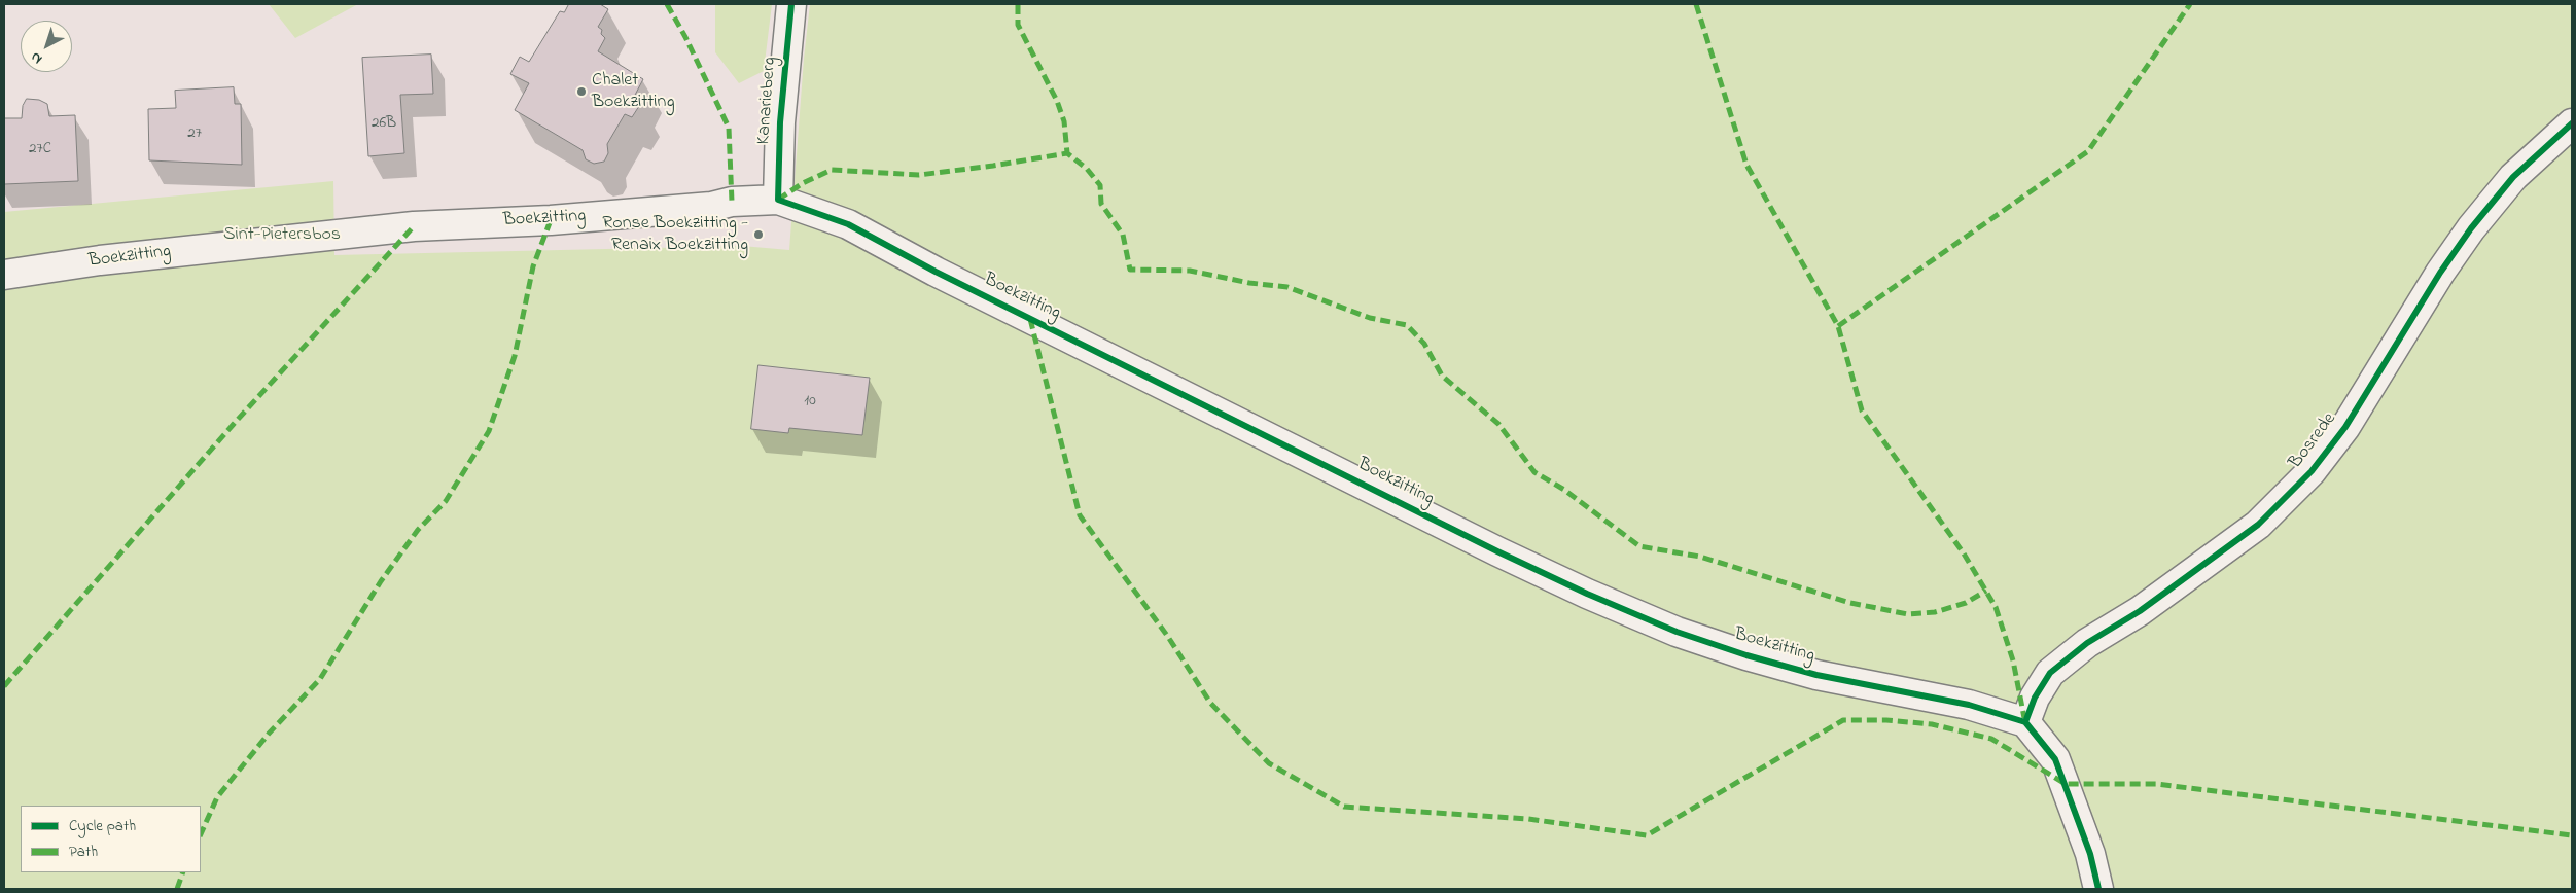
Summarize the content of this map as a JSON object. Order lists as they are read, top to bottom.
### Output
{
  "streets": {
    "street": ["Kanarieberg", "Boekzitting", "Bosrede"]
  },
  "crossings": [
    ["Kanarieberg", "Boekzitting"],
    ["Boekzitting", "Bosrede"]
  ],
  "parks": ["Sint-Pietersbos"],
  "places": ["Chalet Boekzitting", "Ronse Boekzitting - Renaix Boekzitting"],
  "house_numbers": [
    "26B",
    "27",
    "27C",
    "10"
  ],
  "legend": ["Cycle path", "Path"],
  "north": "bottom left"
}
